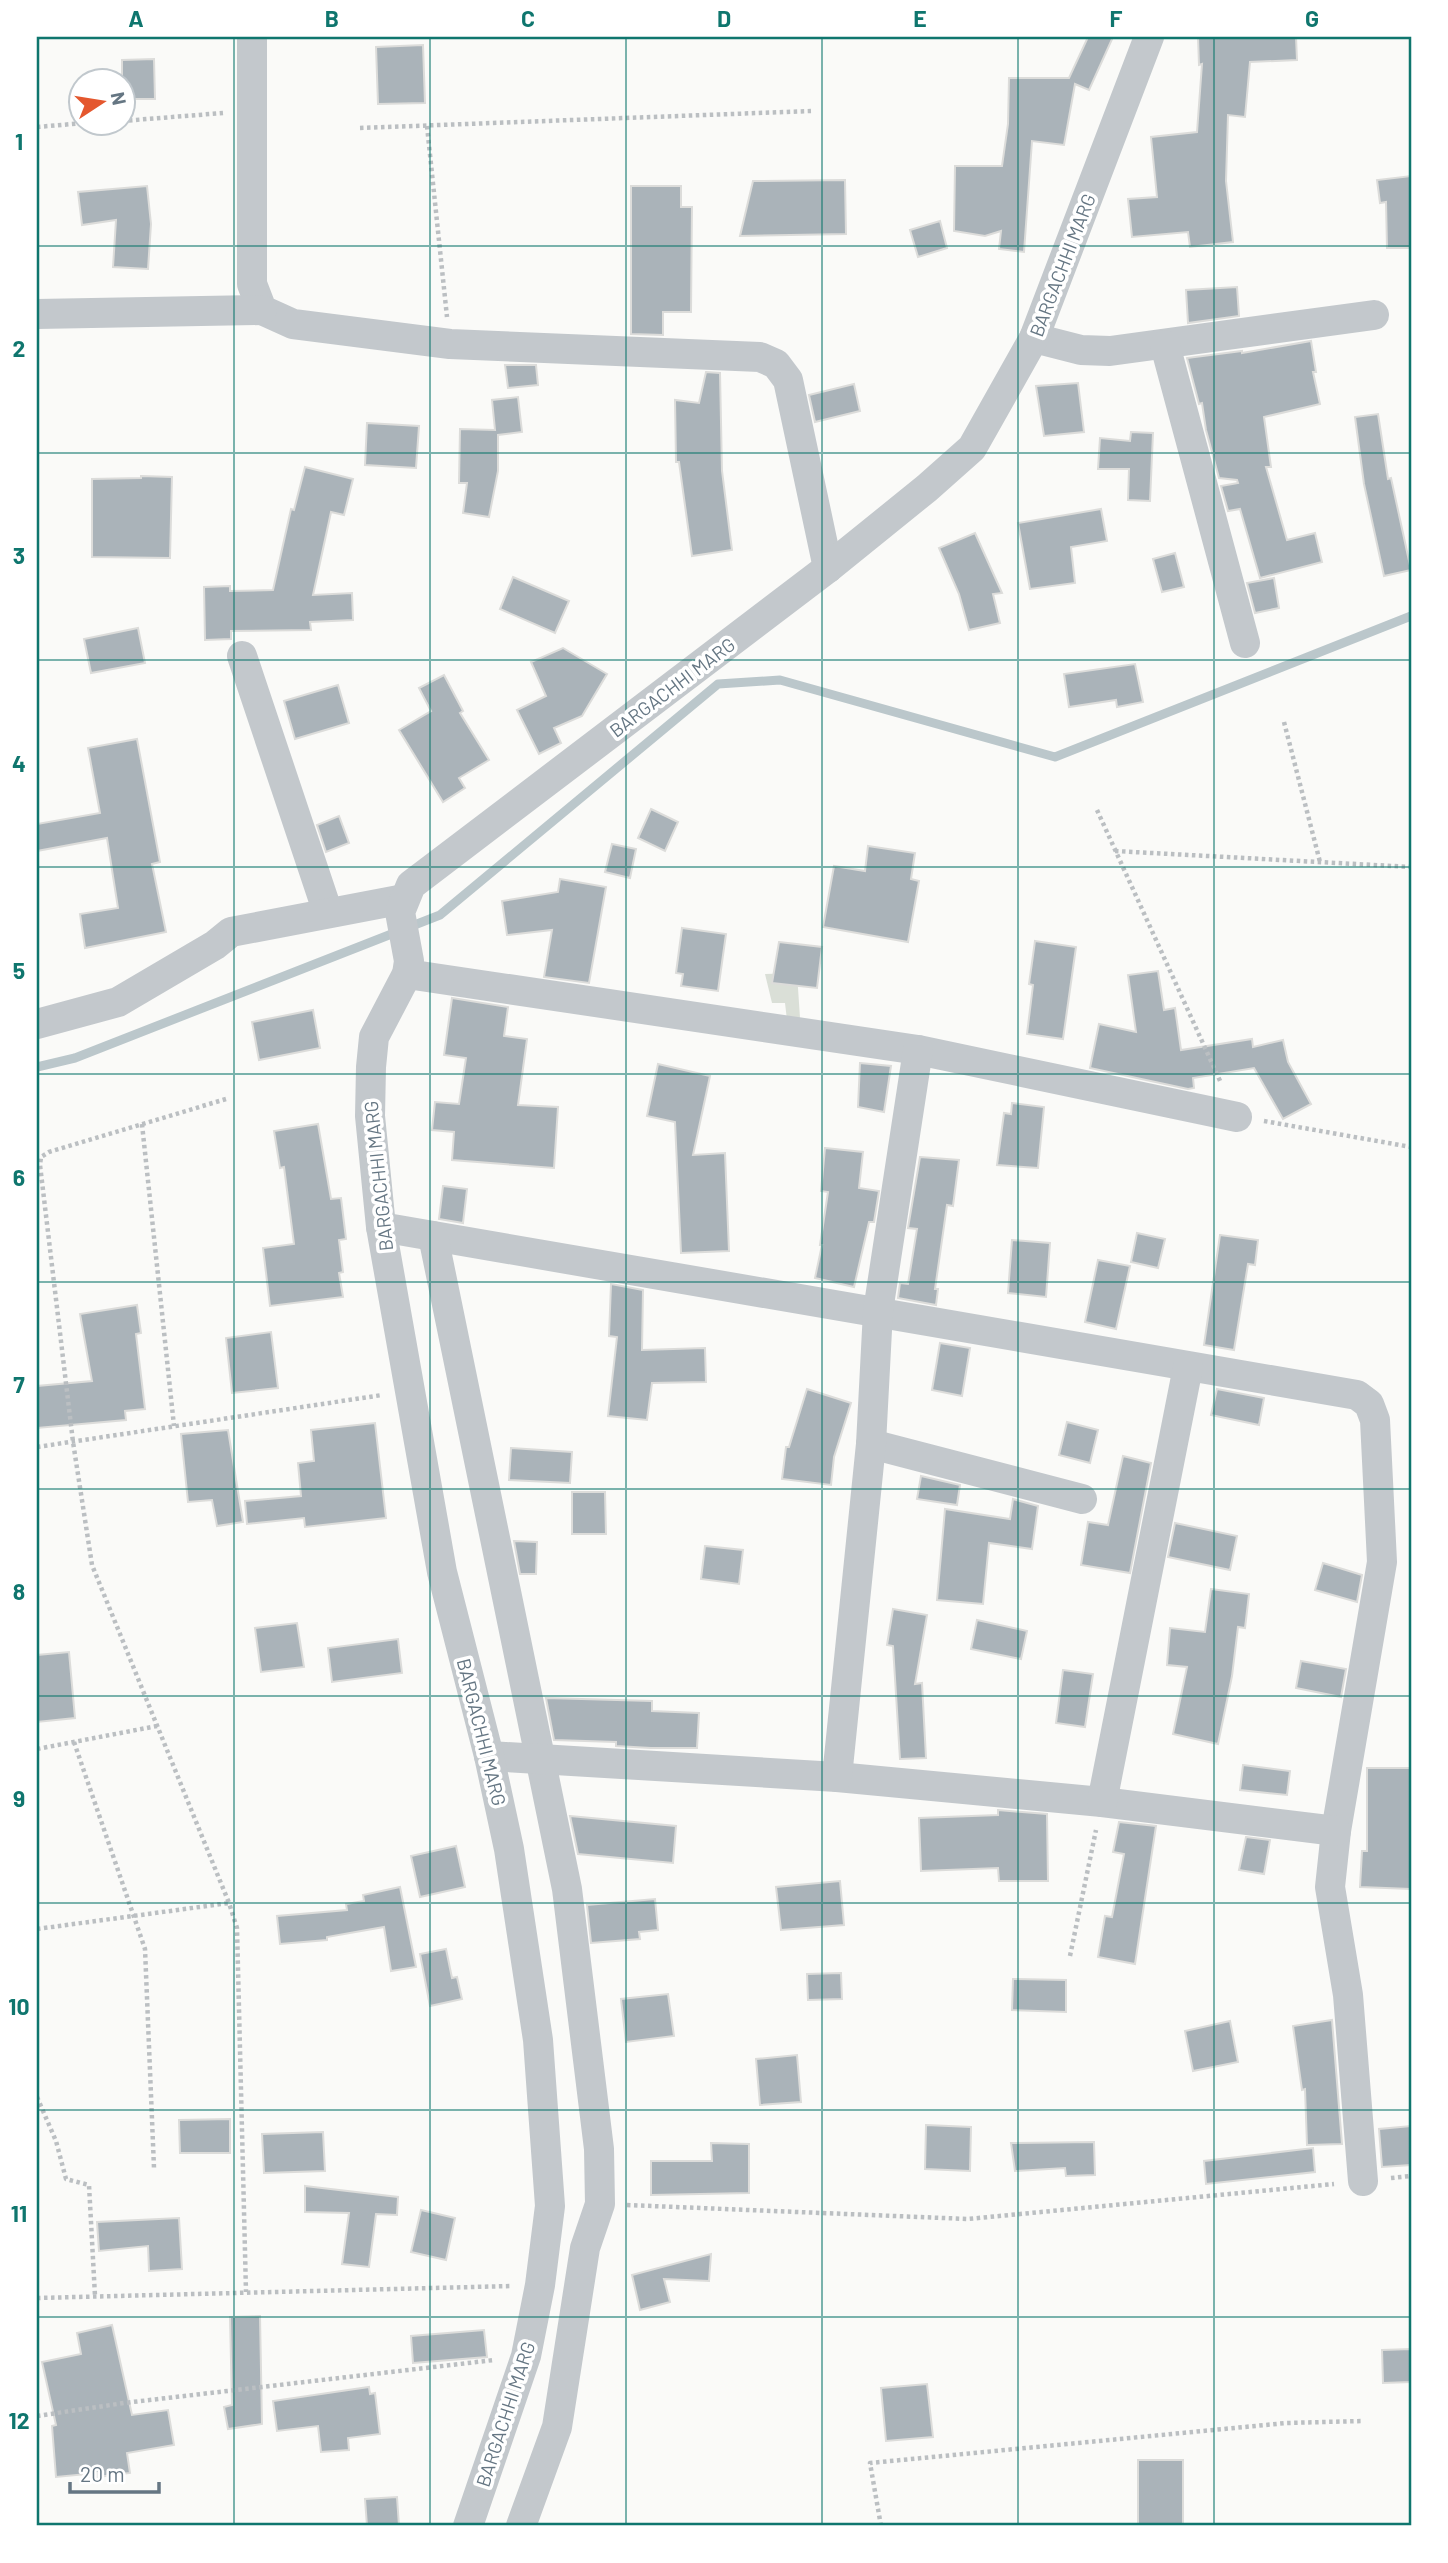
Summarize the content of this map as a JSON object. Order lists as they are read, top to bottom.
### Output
{
  "streets": {
    "street": ["BARGACHHI MARG"]
  },
  "scale_bar": "20 m",
  "north": "right",
  "grid": {
    "columns": [
      "A",
      "B",
      "C",
      "D",
      "E",
      "F",
      "G"
    ],
    "rows": [
      "1",
      "2",
      "3",
      "4",
      "5",
      "6",
      "7",
      "8",
      "9",
      "10",
      "11",
      "12"
    ]
  }
}
